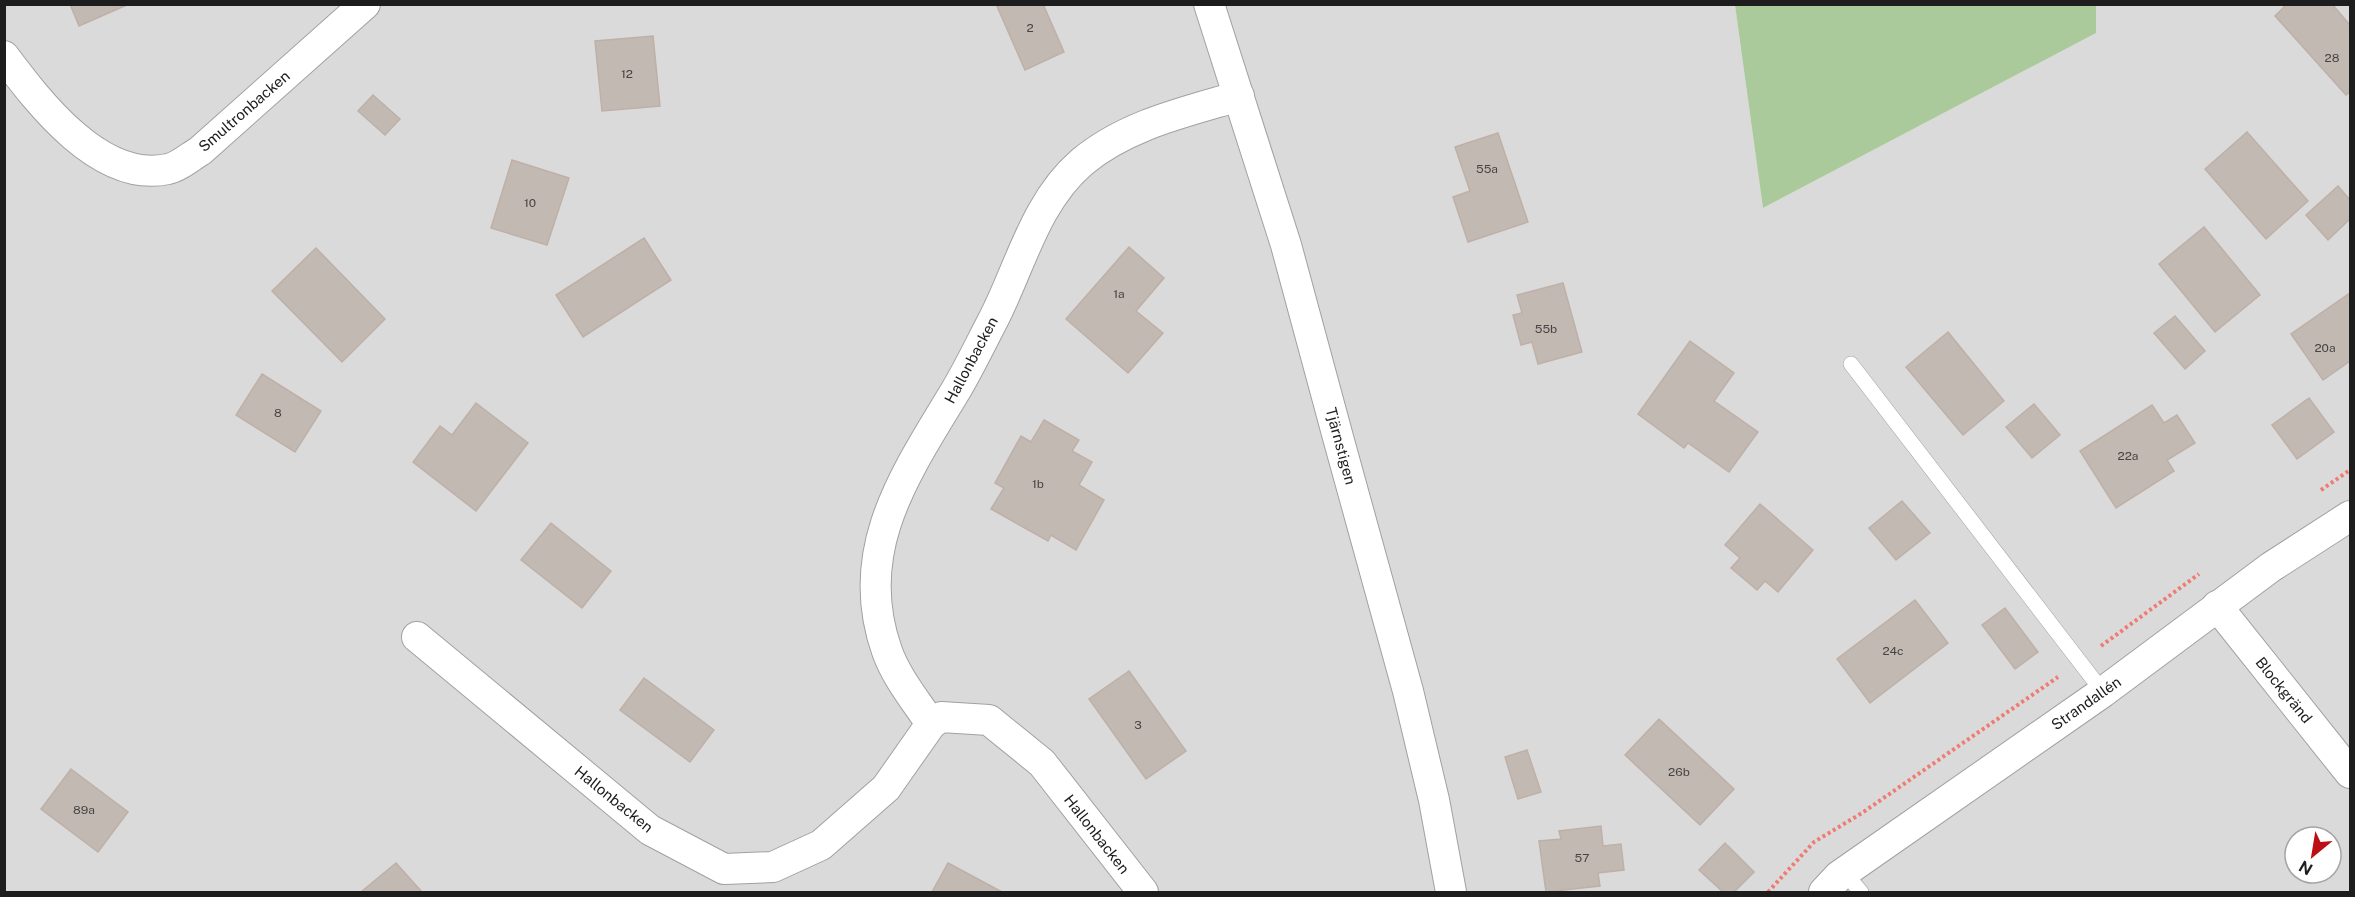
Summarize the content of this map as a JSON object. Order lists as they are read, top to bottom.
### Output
{
  "streets": {
    "street": [
      "Smultronbacken",
      "Hallonbacken",
      "Tjärnstigen",
      "Blockgränd",
      "Strandallén"
    ]
  },
  "crossings": [
    ["Hallonbacken", "Tjärnstigen"],
    ["Blockgränd", "Strandallén"]
  ],
  "house_numbers": [
    "2",
    "28",
    "12",
    "55a",
    "10",
    "1a",
    "55b",
    "20a",
    "8",
    "22a",
    "1b",
    "24c",
    "3",
    "26b",
    "89a",
    "57"
  ],
  "north": "bottom left"
}
